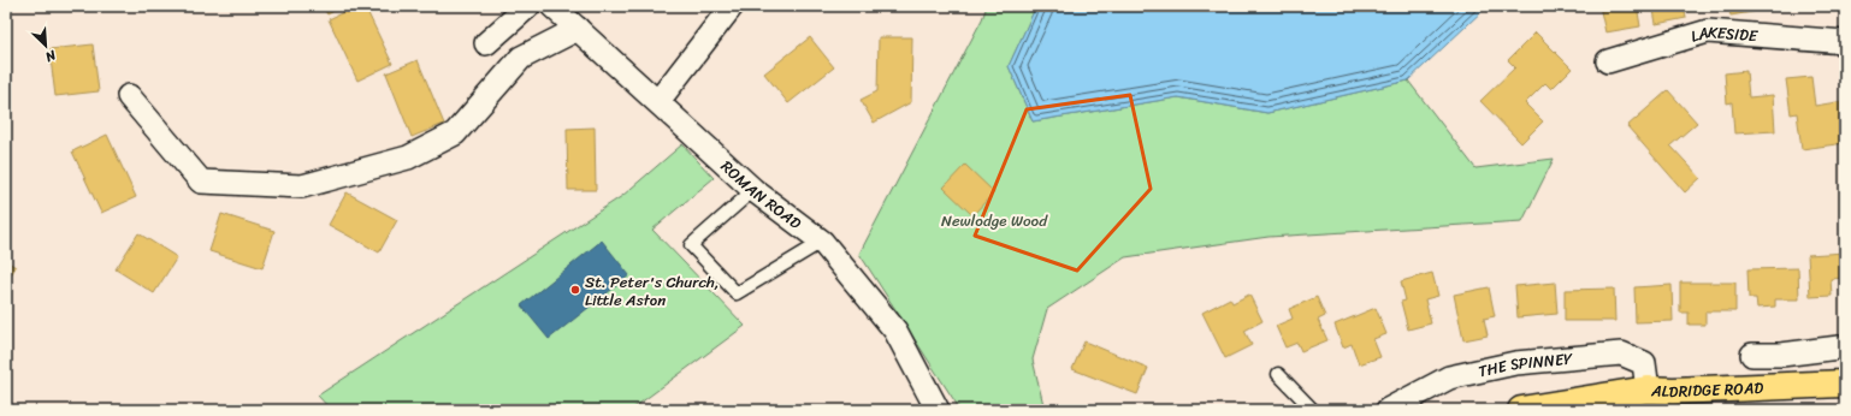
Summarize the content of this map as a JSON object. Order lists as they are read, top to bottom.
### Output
{
  "streets": {
    "main road": ["ALDRIDGE ROAD"],
    "street": ["LAKESIDE", "ROMAN ROAD", "THE SPINNEY"]
  },
  "crossings": [
    ["THE SPINNEY", "ALDRIDGE ROAD"]
  ],
  "parks": ["Newlodge Wood"],
  "places": ["St. Peter's Church, Little Aston"],
  "north": "bottom right"
}
